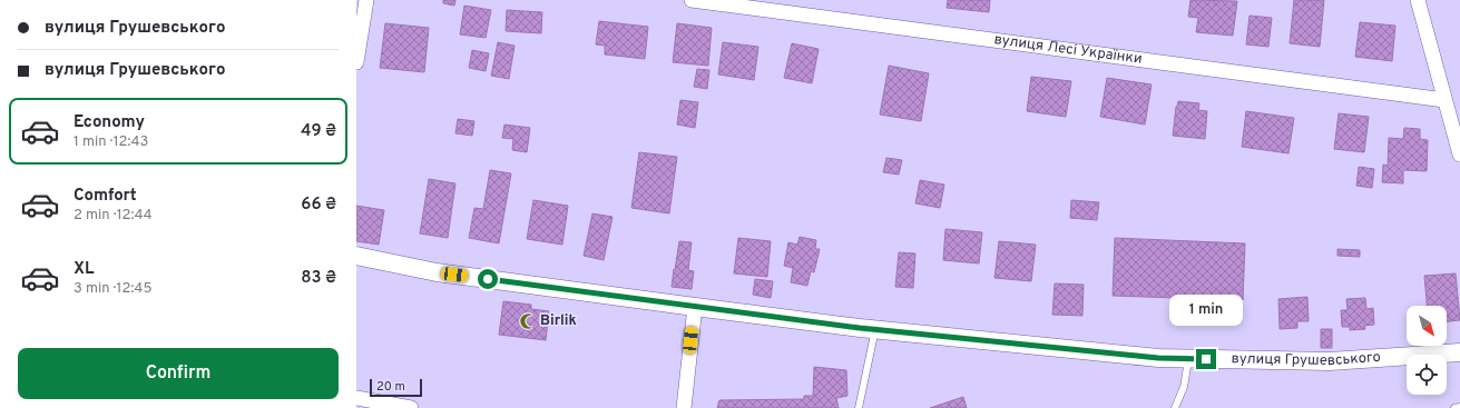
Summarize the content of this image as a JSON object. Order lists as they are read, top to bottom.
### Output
{
  "streets": {
    "street": ["вулиця Лесі Українки", "вулиця Грушевського"]
  },
  "places": {
    "mosque": ["Birlik"]
  },
  "scale_bar": "20 m",
  "north": "bottom right",
  "page": {
    "banner": ["вулиця Грушевського", "вулиця Грушевського"],
    "list": [
      {
        "name": "Economy",
        "note": "1 min · 12:43",
        "value": "49 ₴"
      },
      {
        "name": "Comfort",
        "note": "2 min · 12:44",
        "value": "66 ₴"
      },
      {
        "name": "XL",
        "note": "3 min · 12:45",
        "value": "83 ₴"
      }
    ],
    "bubble": "1 min",
    "buttons": "Confirm",
    "scale": "20 m"
  }
}
